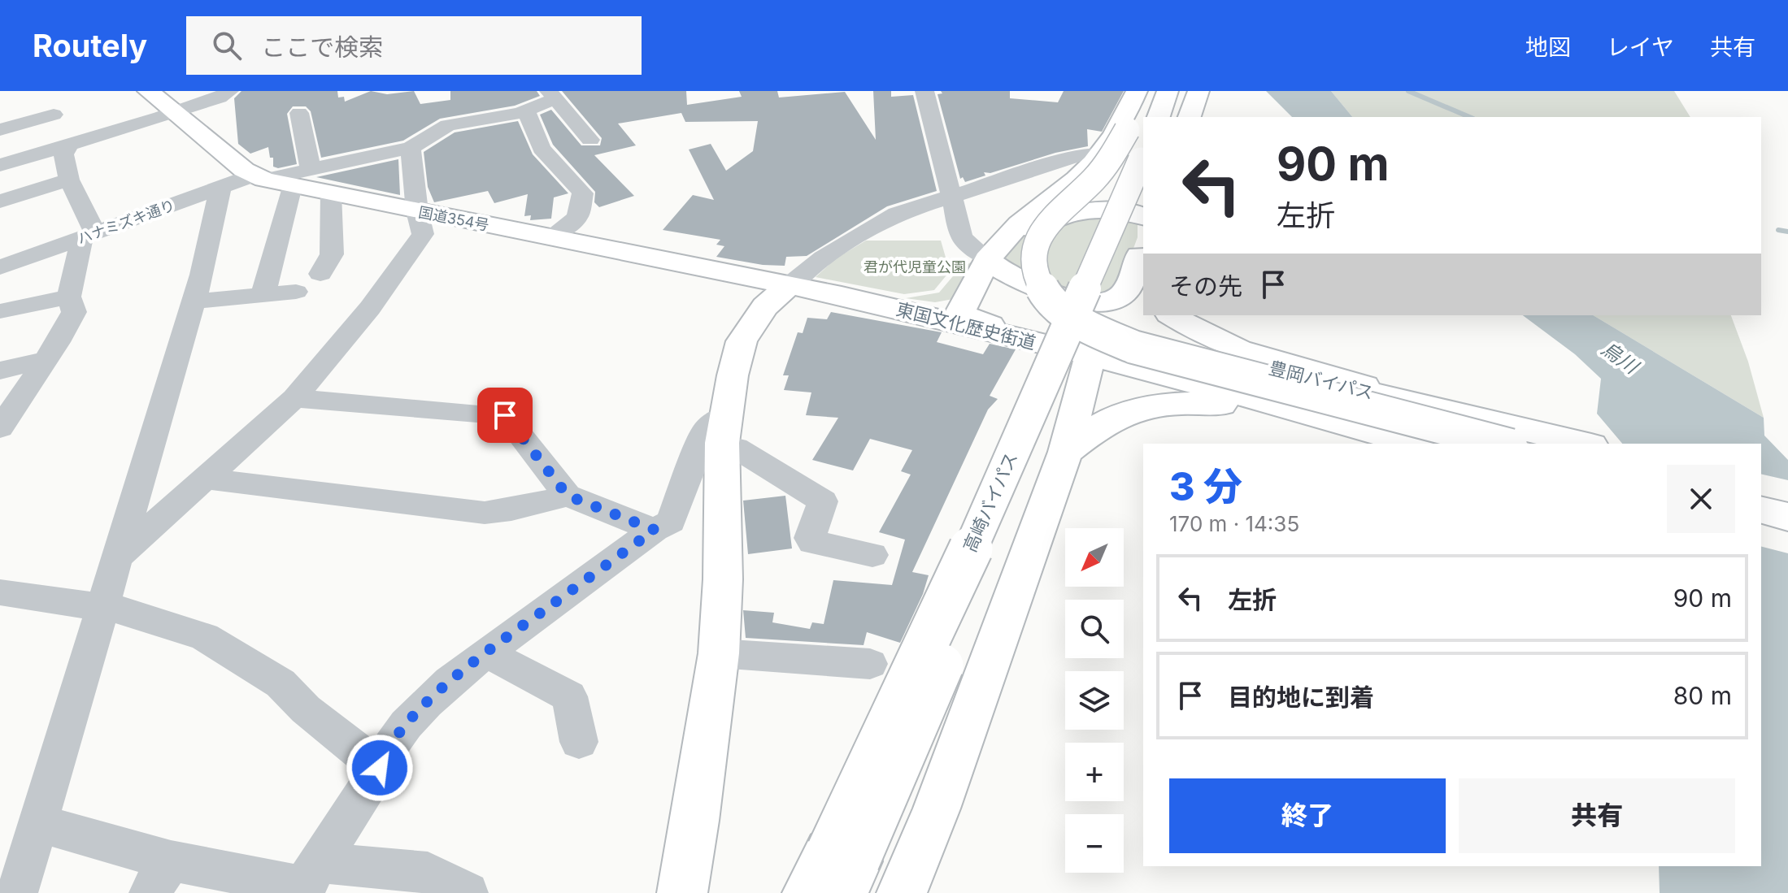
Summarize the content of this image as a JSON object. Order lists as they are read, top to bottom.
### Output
{
  "streets": {
    "highway": [
      "国道354号",
      "東国文化歴史街道",
      "豊岡バイパス",
      "高崎バイパス"
    ],
    "street": ["ハナミズキ通り"]
  },
  "crossings": [
    ["国道354号", "ハナミズキ通り"],
    ["国道354号", "東国文化歴史街道"],
    ["東国文化歴史街道", "豊岡バイパス"]
  ],
  "water": ["烏川"],
  "parks": ["君が代児童公園"],
  "north": "bottom left",
  "page": {
    "header": "Routely",
    "search": "ここで検索",
    "nav": ["地図", "レイヤ", "共有"],
    "turn": ["90 m", "左折"],
    "then": "その先",
    "heading": ["3 分", "170 m · 14:35"],
    "map_buttons": ["+", "−"],
    "list": [
      {
        "name": "左折",
        "value": "90 m"
      },
      {
        "name": "目的地に到着",
        "value": "80 m"
      }
    ],
    "buttons": ["終了", "共有"]
  }
}
